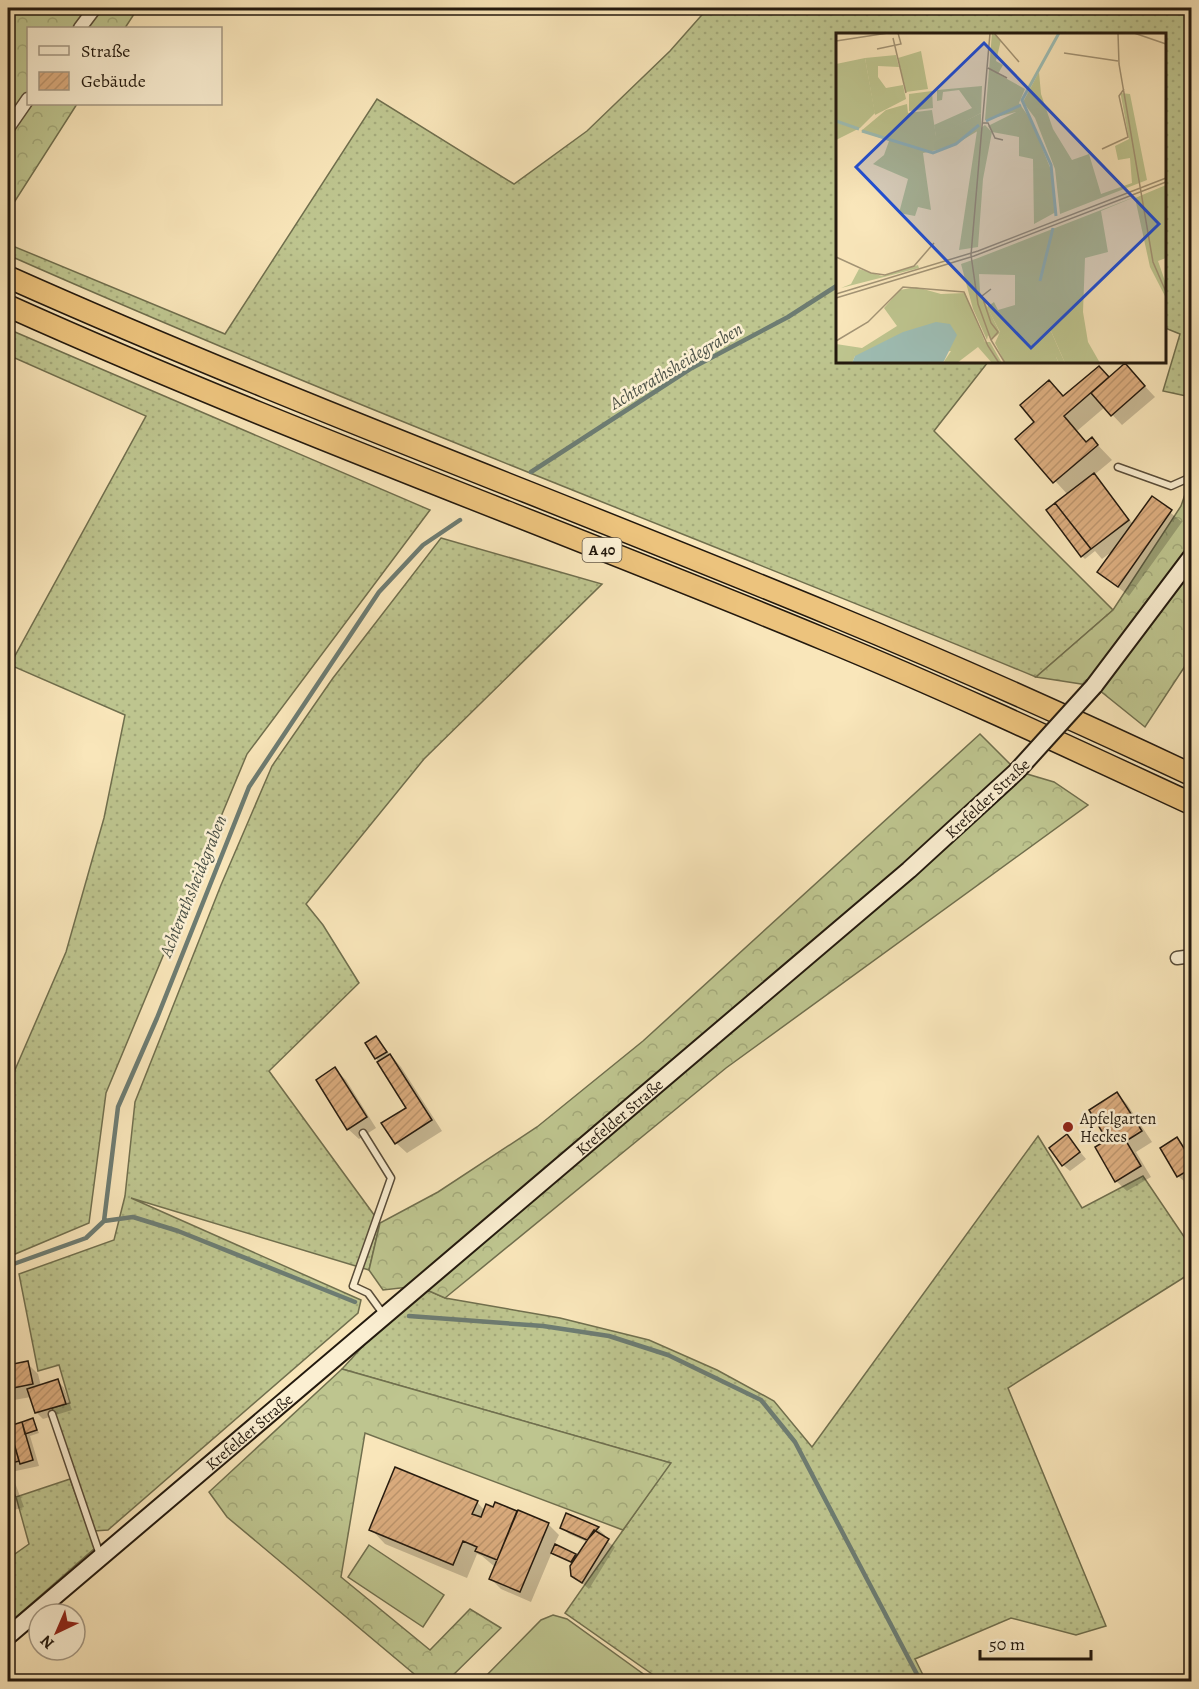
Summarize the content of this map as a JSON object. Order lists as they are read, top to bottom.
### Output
{
  "streets": {
    "highway": ["A 40"],
    "main road": ["Krefelder Straße"]
  },
  "water": ["Achterathsheidegraben"],
  "places": ["Apfelgarten Heckes"],
  "legend": ["Straße", "Gebäude"],
  "scale_bar": "50 m",
  "north": "bottom left"
}
